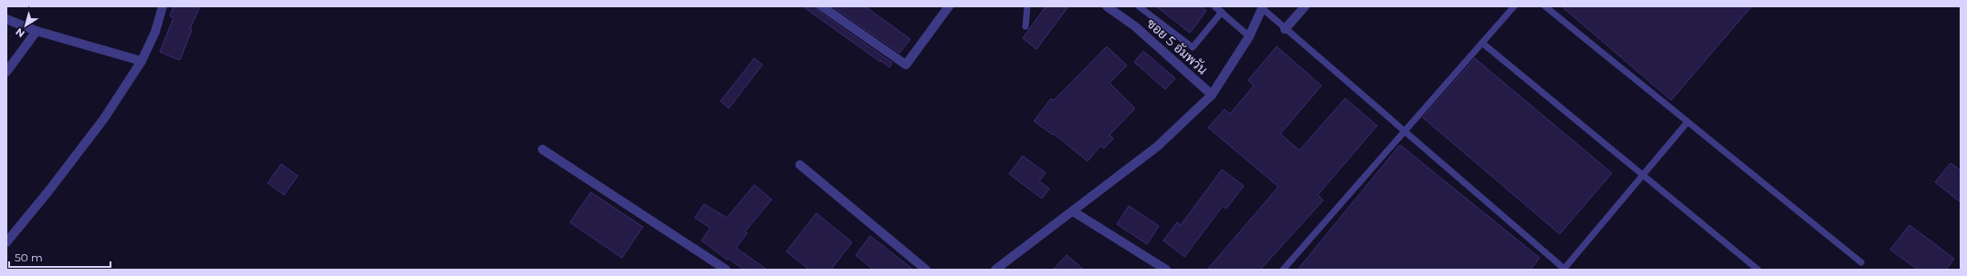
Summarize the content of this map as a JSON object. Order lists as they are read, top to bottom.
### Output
{
  "streets": {
    "street": ["ซอย 5 อัมพวัน"]
  },
  "scale_bar": "50 m",
  "north": "bottom left"
}
